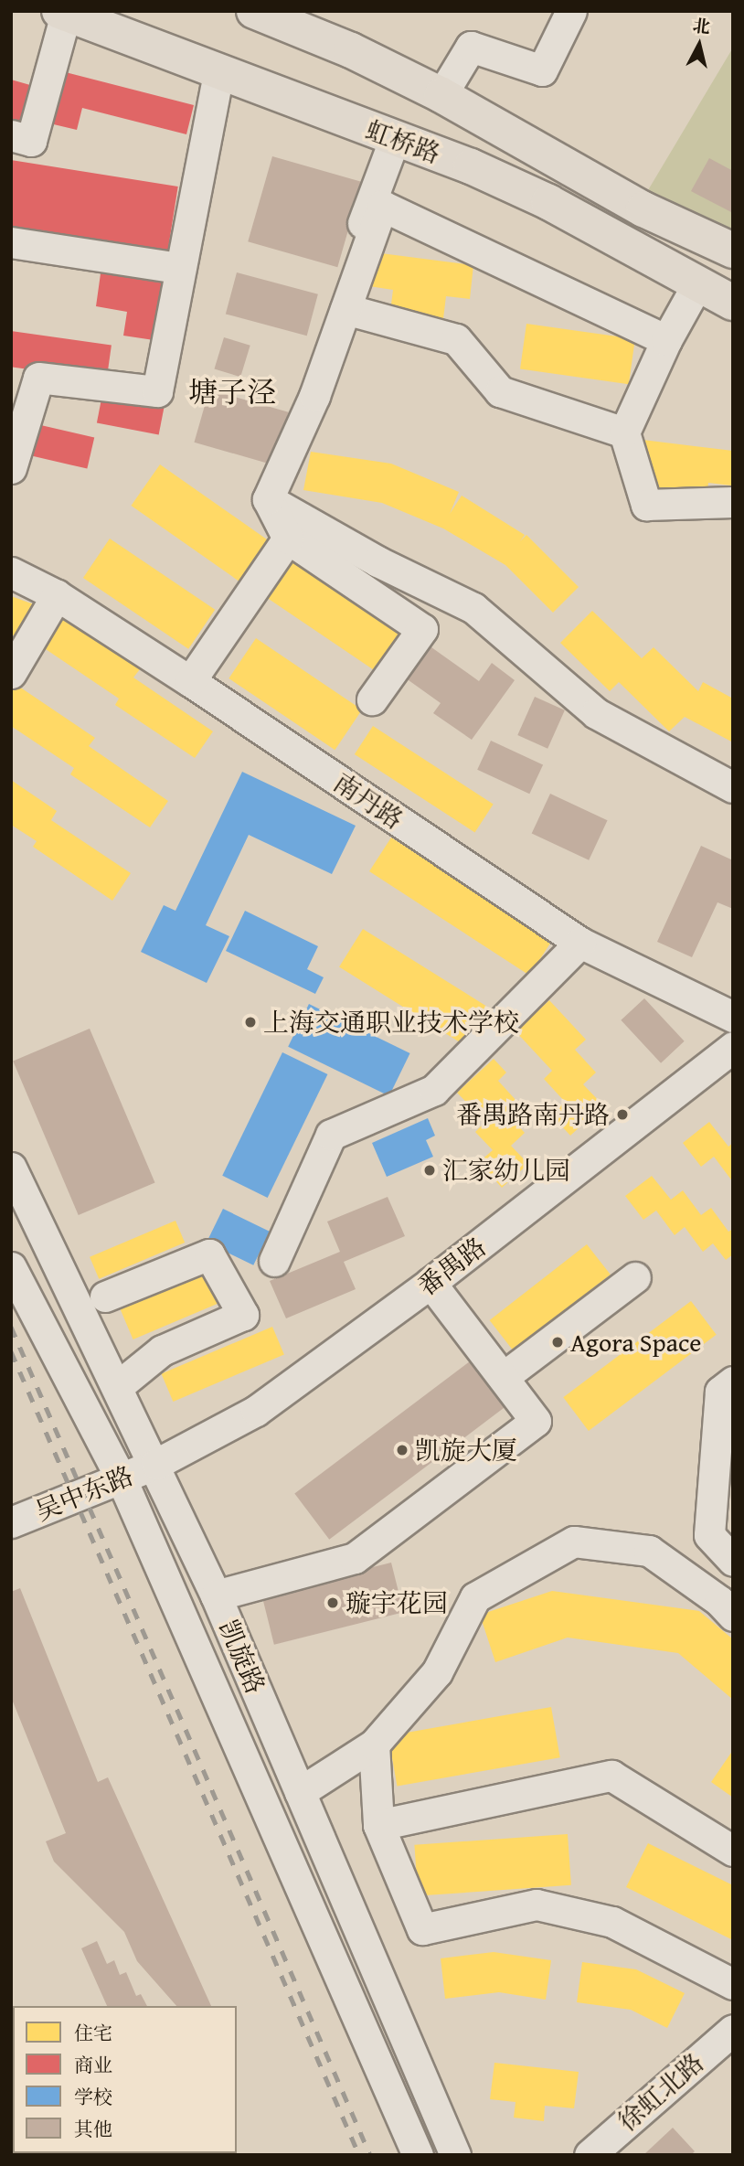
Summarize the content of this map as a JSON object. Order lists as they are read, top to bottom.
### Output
{
  "streets": {
    "main road": ["虹桥路"],
    "street": [
      "南丹路",
      "番禺路",
      "吴中东路",
      "凯旋路",
      "徐虹北路"
    ]
  },
  "crossings": [
    ["番禺路", "吴中东路"],
    ["番禺路", "凯旋路"],
    ["吴中东路", "凯旋路"]
  ],
  "districts": ["塘子泾"],
  "places": [
    "上海交通职业技术学校",
    "番禺路南丹路",
    "汇家幼儿园",
    "Agora Space",
    "凯旋大厦",
    "璇宇花园"
  ],
  "legend": [
    "住宅",
    "商业",
    "学校",
    "其他"
  ],
  "north": "top"
}
